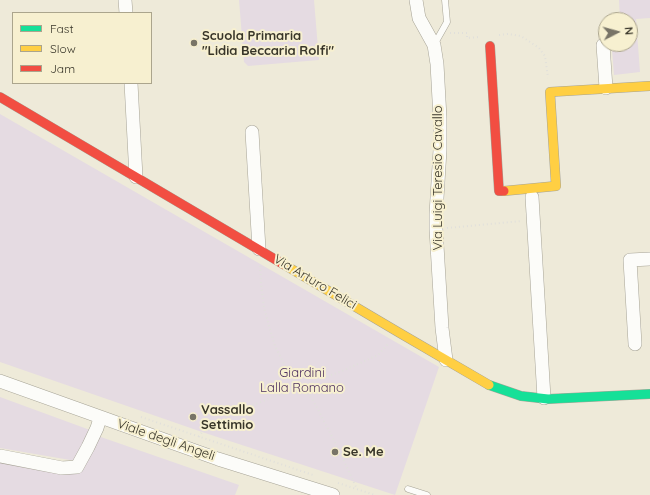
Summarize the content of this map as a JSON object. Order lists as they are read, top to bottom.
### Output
{
  "streets": {
    "street": ["Via Luigi Teresio Cavallo", "Via Arturo Felici", "Viale degli Angeli"]
  },
  "crossings": [
    ["Via Luigi Teresio Cavallo", "Via Arturo Felici"]
  ],
  "parks": ["Giardini Lalla Romano"],
  "places": ["Scuola Primaria \"Lidia Beccaria Rolfi\"", "Vassallo Settimio", "Se. Me"],
  "legend": ["Fast", "Slow", "Jam"],
  "north": "right"
}
